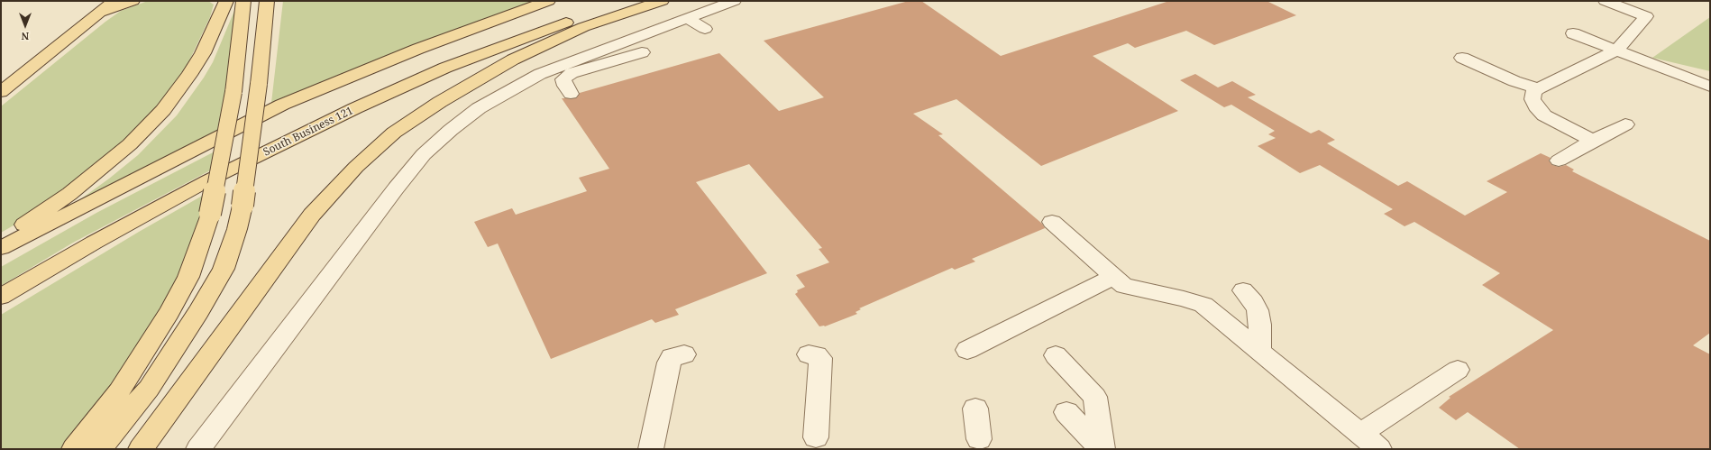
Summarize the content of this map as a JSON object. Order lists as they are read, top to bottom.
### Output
{
  "streets": {
    "main road": ["South Business 121"]
  },
  "north": "bottom"
}
